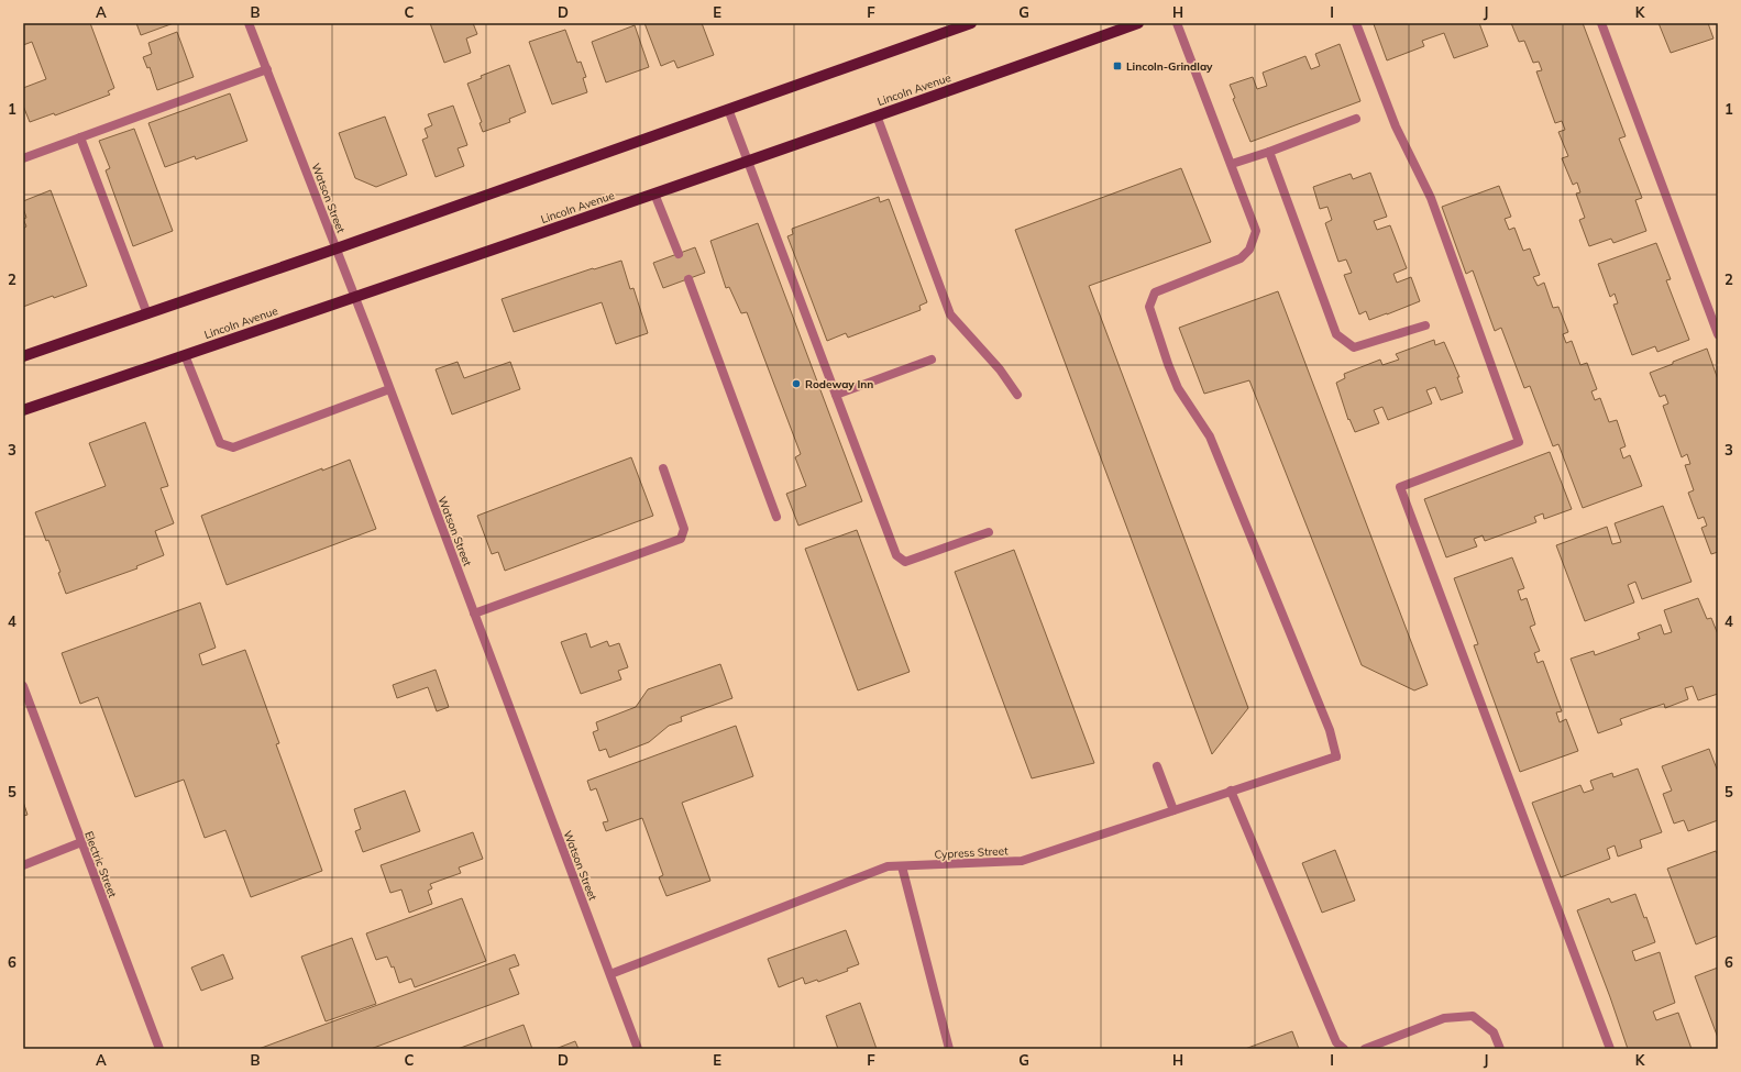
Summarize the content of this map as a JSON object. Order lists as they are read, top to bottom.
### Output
{
  "streets": {
    "main road": ["Lincoln Avenue"],
    "street": ["Watson Street", "Cypress Street", "Electric Street"]
  },
  "crossings": [
    ["Lincoln Avenue", "Watson Street"],
    ["Watson Street", "Cypress Street"]
  ],
  "places": {
    "transit": ["Lincoln-Grindlay"],
    "other": ["Rodeway Inn"]
  },
  "grid": {
    "columns": [
      "A",
      "B",
      "C",
      "D",
      "E",
      "F",
      "G",
      "H",
      "I",
      "J",
      "K"
    ],
    "rows": [
      "1",
      "2",
      "3",
      "4",
      "5",
      "6"
    ]
  }
}
